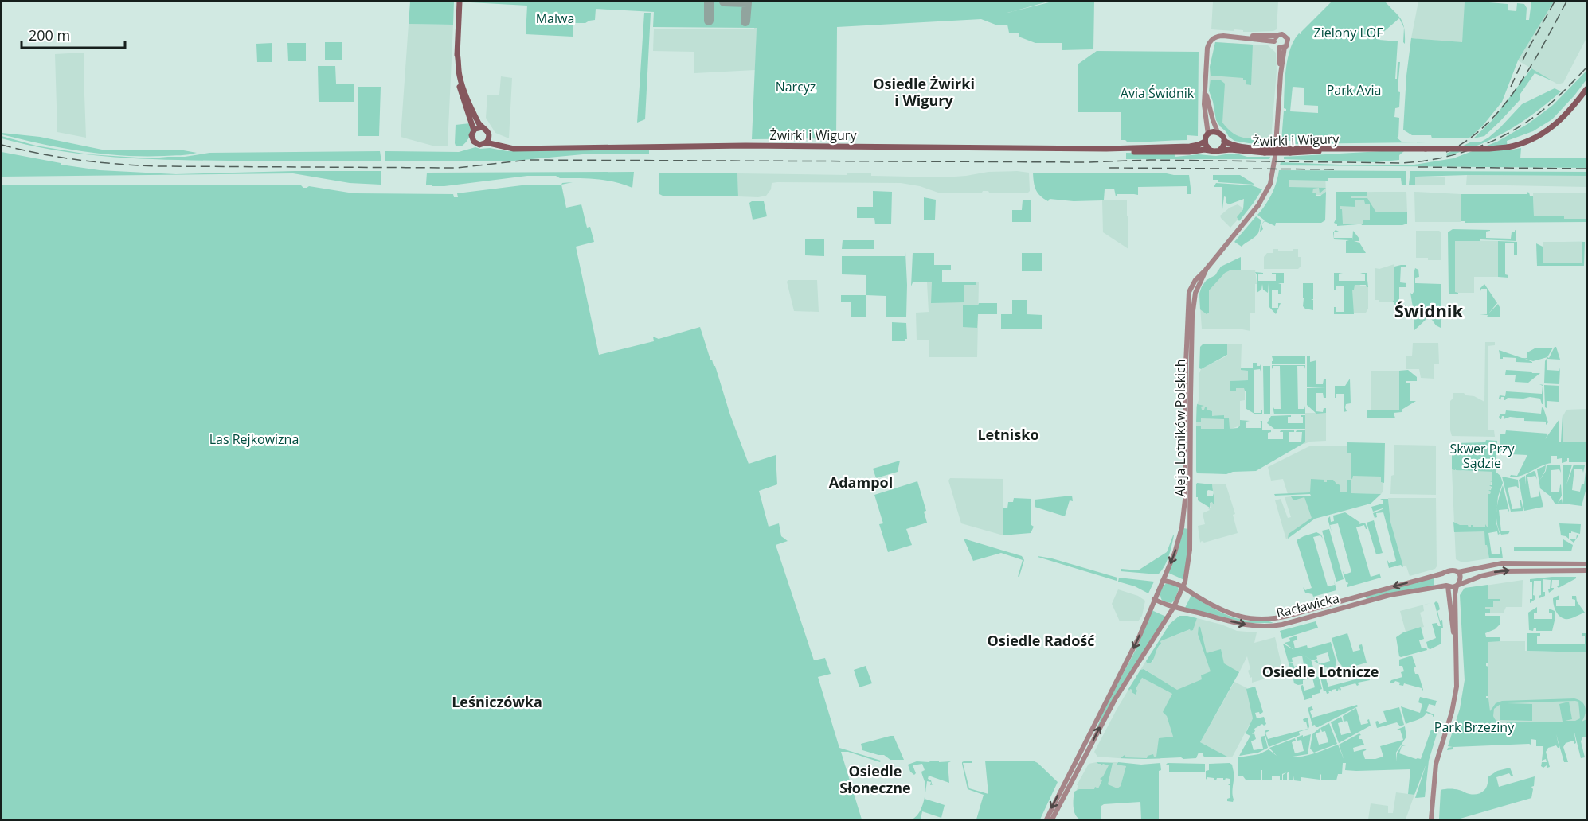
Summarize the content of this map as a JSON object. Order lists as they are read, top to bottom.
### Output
{
  "streets": {
    "main road": ["Żwirki i Wigury"],
    "street": ["Aleja Lotników Polskich", "Racławicka"]
  },
  "crossings": [
    ["Aleja Lotników Polskich", "Racławicka"]
  ],
  "districts": [
    "Osiedle Żwirki i Wigury",
    "Świdnik",
    "Letnisko",
    "Adampol",
    "Osiedle Radość",
    "Osiedle Lotnicze",
    "Leśniczówka",
    "Osiedle Słoneczne"
  ],
  "parks": [
    "Malwa",
    "Zielony LOF",
    "Narcyz",
    "Park Avia",
    "Avia Świdnik",
    "Las Rejkowizna",
    "Skwer Przy Sądzie",
    "Park Brzeziny"
  ],
  "scale_bar": "200 m"
}
